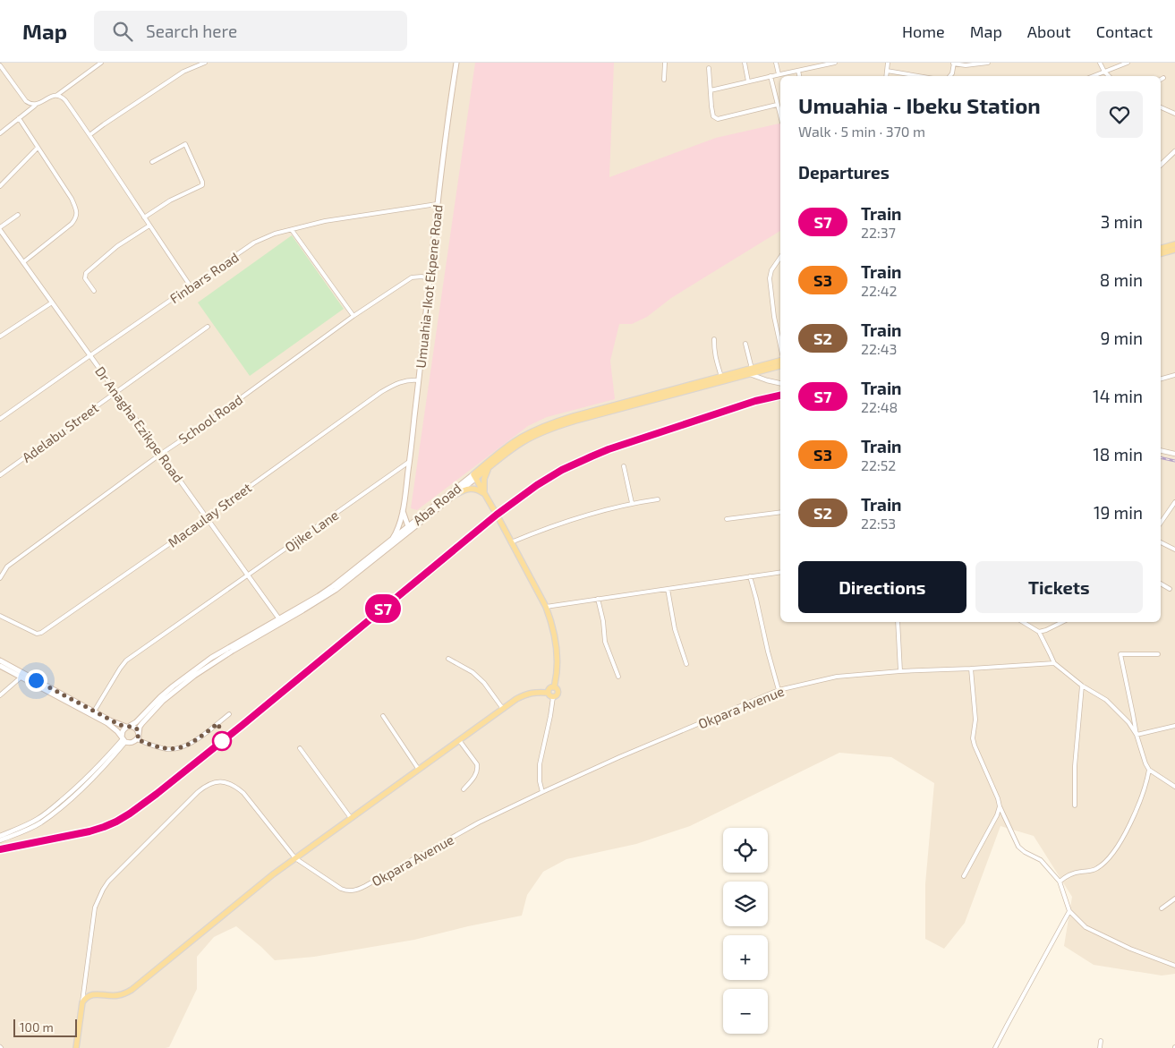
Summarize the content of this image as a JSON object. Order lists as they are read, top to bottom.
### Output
{
  "streets": {
    "main road": ["Umuahia-Ikot Ekpene Road", "Aba Road"],
    "street": [
      "Finbars Road",
      "School Road",
      "Dr Anagha Ezikpe Road",
      "Adelabu Street",
      "Macaulay Street",
      "Ojike Lane",
      "Okpara Avenue"
    ]
  },
  "crossings": [
    ["Finbars Road", "Umuahia-Ikot Ekpene Road"],
    ["Finbars Road", "Dr Anagha Ezikpe Road"],
    ["Umuahia-Ikot Ekpene Road", "School Road"],
    ["Umuahia-Ikot Ekpene Road", "Macaulay Street"],
    ["Umuahia-Ikot Ekpene Road", "Ojike Lane"],
    ["School Road", "Dr Anagha Ezikpe Road"],
    ["Dr Anagha Ezikpe Road", "Adelabu Street"],
    ["Dr Anagha Ezikpe Road", "Aba Road"],
    ["Dr Anagha Ezikpe Road", "Macaulay Street"],
    ["Dr Anagha Ezikpe Road", "Ojike Lane"]
  ],
  "scale_bar": "100 m",
  "page": {
    "header": "Map",
    "search": "Search here",
    "nav": [
      "Home",
      "Map",
      "About",
      "Contact"
    ],
    "on_map": "S7",
    "heading": [
      ["Umuahia - Ibeku Station", "Walk · 5 min · 370 m"],
      "Departures"
    ],
    "list": [
      {
        "mark": "S7",
        "name": "Train",
        "note": "22:37",
        "value": "3 min"
      },
      {
        "mark": "S3",
        "name": "Train",
        "note": "22:42",
        "value": "8 min"
      },
      {
        "mark": "S2",
        "name": "Train",
        "note": "22:43",
        "value": "9 min"
      },
      {
        "mark": "S7",
        "name": "Train",
        "note": "22:48",
        "value": "14 min"
      },
      {
        "mark": "S3",
        "name": "Train",
        "note": "22:52",
        "value": "18 min"
      },
      {
        "mark": "S2",
        "name": "Train",
        "note": "22:53",
        "value": "19 min"
      }
    ],
    "buttons": ["Directions", "Tickets"],
    "map_buttons": ["+", "−"],
    "scale": "100 m"
  }
}
